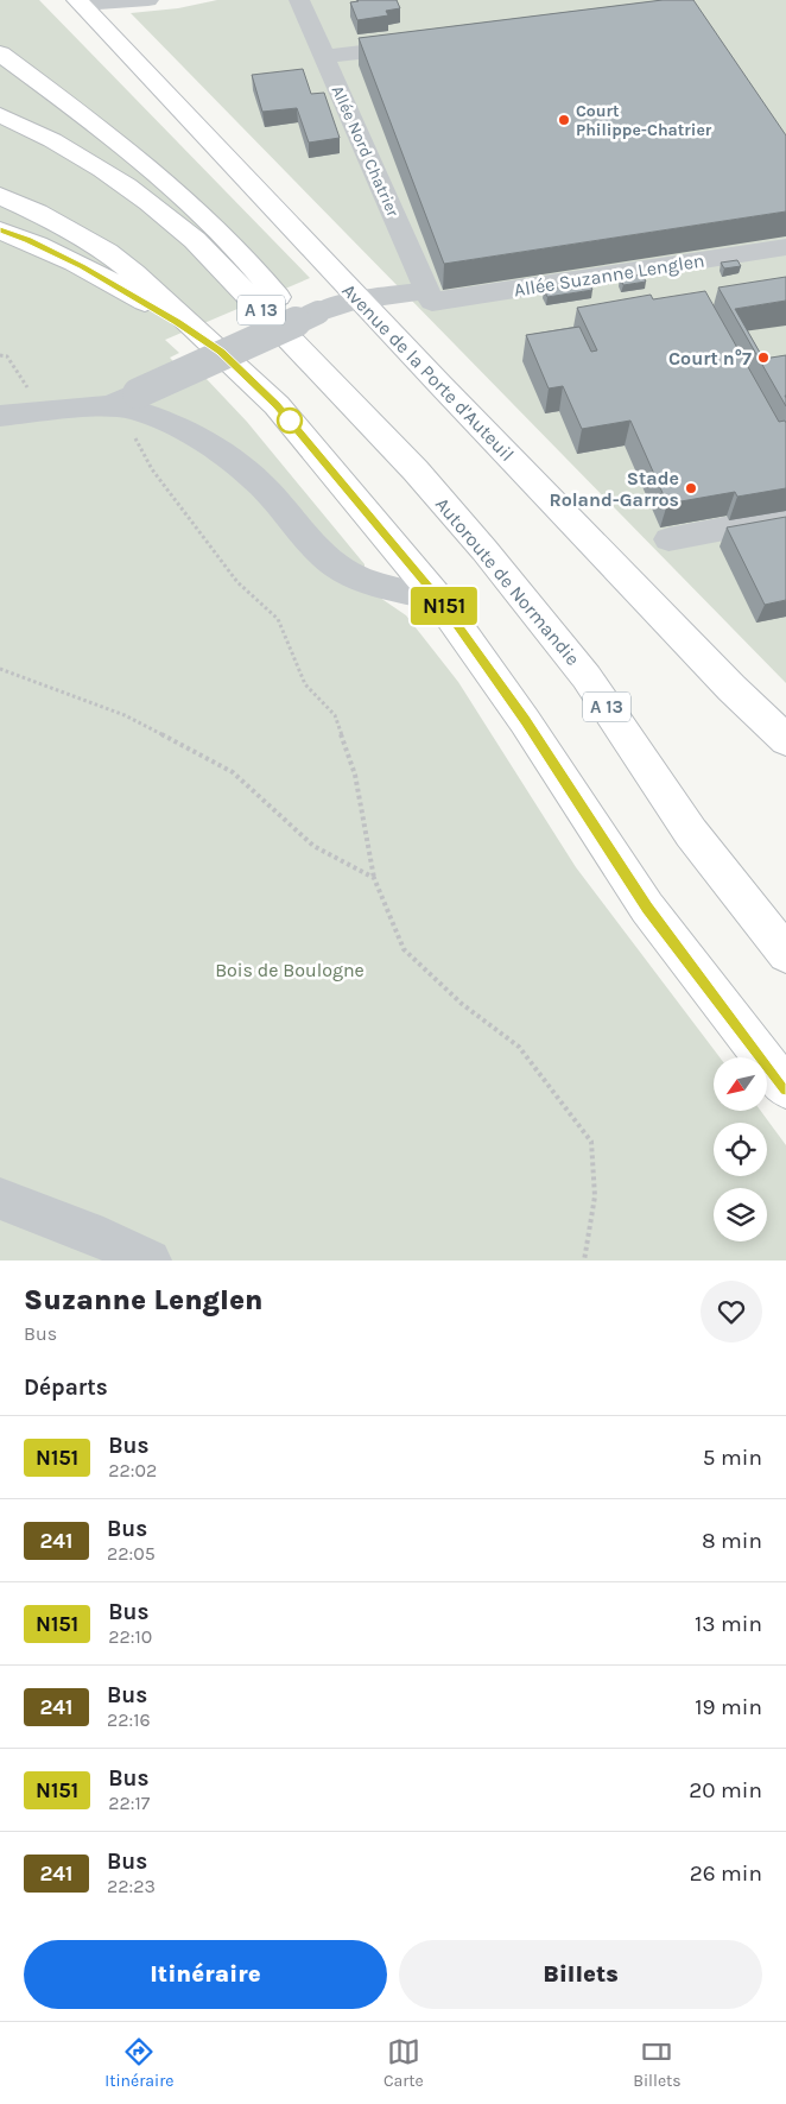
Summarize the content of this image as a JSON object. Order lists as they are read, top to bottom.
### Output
{
  "streets": {
    "main road": ["A 13", "Avenue de la Porte d'Auteuil", "Autoroute de Normandie"],
    "street": ["Allée Nord Chatrier", "Allée Suzanne Lenglen"]
  },
  "crossings": [
    ["Allée Nord Chatrier", "Allée Suzanne Lenglen"],
    ["Allée Suzanne Lenglen", "Avenue de la Porte d'Auteuil"],
    ["A 13", "Autoroute de Normandie"]
  ],
  "parks": ["Bois de Boulogne"],
  "places": ["Court Philippe-Chatrier", "Court n°7", "Stade Roland-Garros"],
  "lines": ["bus line N151"],
  "north": "bottom left",
  "page": {
    "on_map": "N151",
    "heading": [
      ["Suzanne Lenglen", "Bus"],
      "Départs"
    ],
    "list": [
      {
        "mark": "N151",
        "name": "Bus",
        "note": "22:02",
        "value": "5 min"
      },
      {
        "mark": "241",
        "name": "Bus",
        "note": "22:05",
        "value": "8 min"
      },
      {
        "mark": "N151",
        "name": "Bus",
        "note": "22:10",
        "value": "13 min"
      },
      {
        "mark": "241",
        "name": "Bus",
        "note": "22:16",
        "value": "19 min"
      },
      {
        "mark": "N151",
        "name": "Bus",
        "note": "22:17",
        "value": "20 min"
      },
      {
        "mark": "241",
        "name": "Bus",
        "note": "22:23",
        "value": "26 min"
      }
    ],
    "buttons": ["Itinéraire", "Billets"],
    "tabs": ["Itinéraire", "Carte", "Billets"]
  }
}
